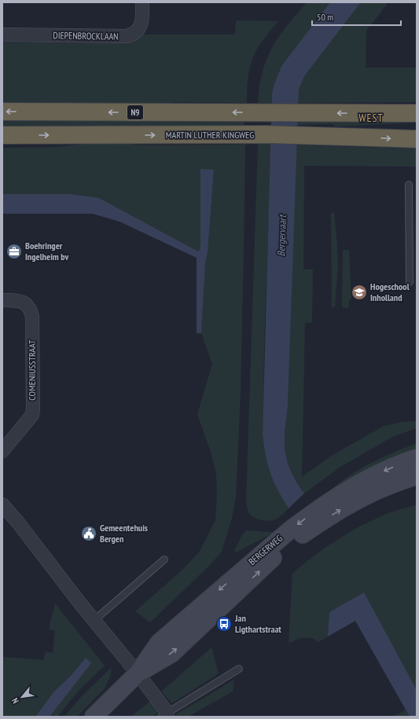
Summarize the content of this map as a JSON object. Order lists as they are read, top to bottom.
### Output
{
  "streets": {
    "highway": ["N9", "MARTIN LUTHER KINGWEG"],
    "main road": ["BERGERWEG"],
    "street": ["DIEPENBROCKLAAN", "COMENIUSSTRAAT"]
  },
  "districts": ["WEST"],
  "water": ["Bergervaart"],
  "places": {
    "office": ["Boehringer Ingelheim bv"],
    "school or university": ["Hogeschool Inholland"],
    "public building": ["Gemeentehuis Bergen"],
    "bus stop": ["Jan Ligthartstraat"]
  },
  "scale_bar": "50 m",
  "north": "bottom left"
}
